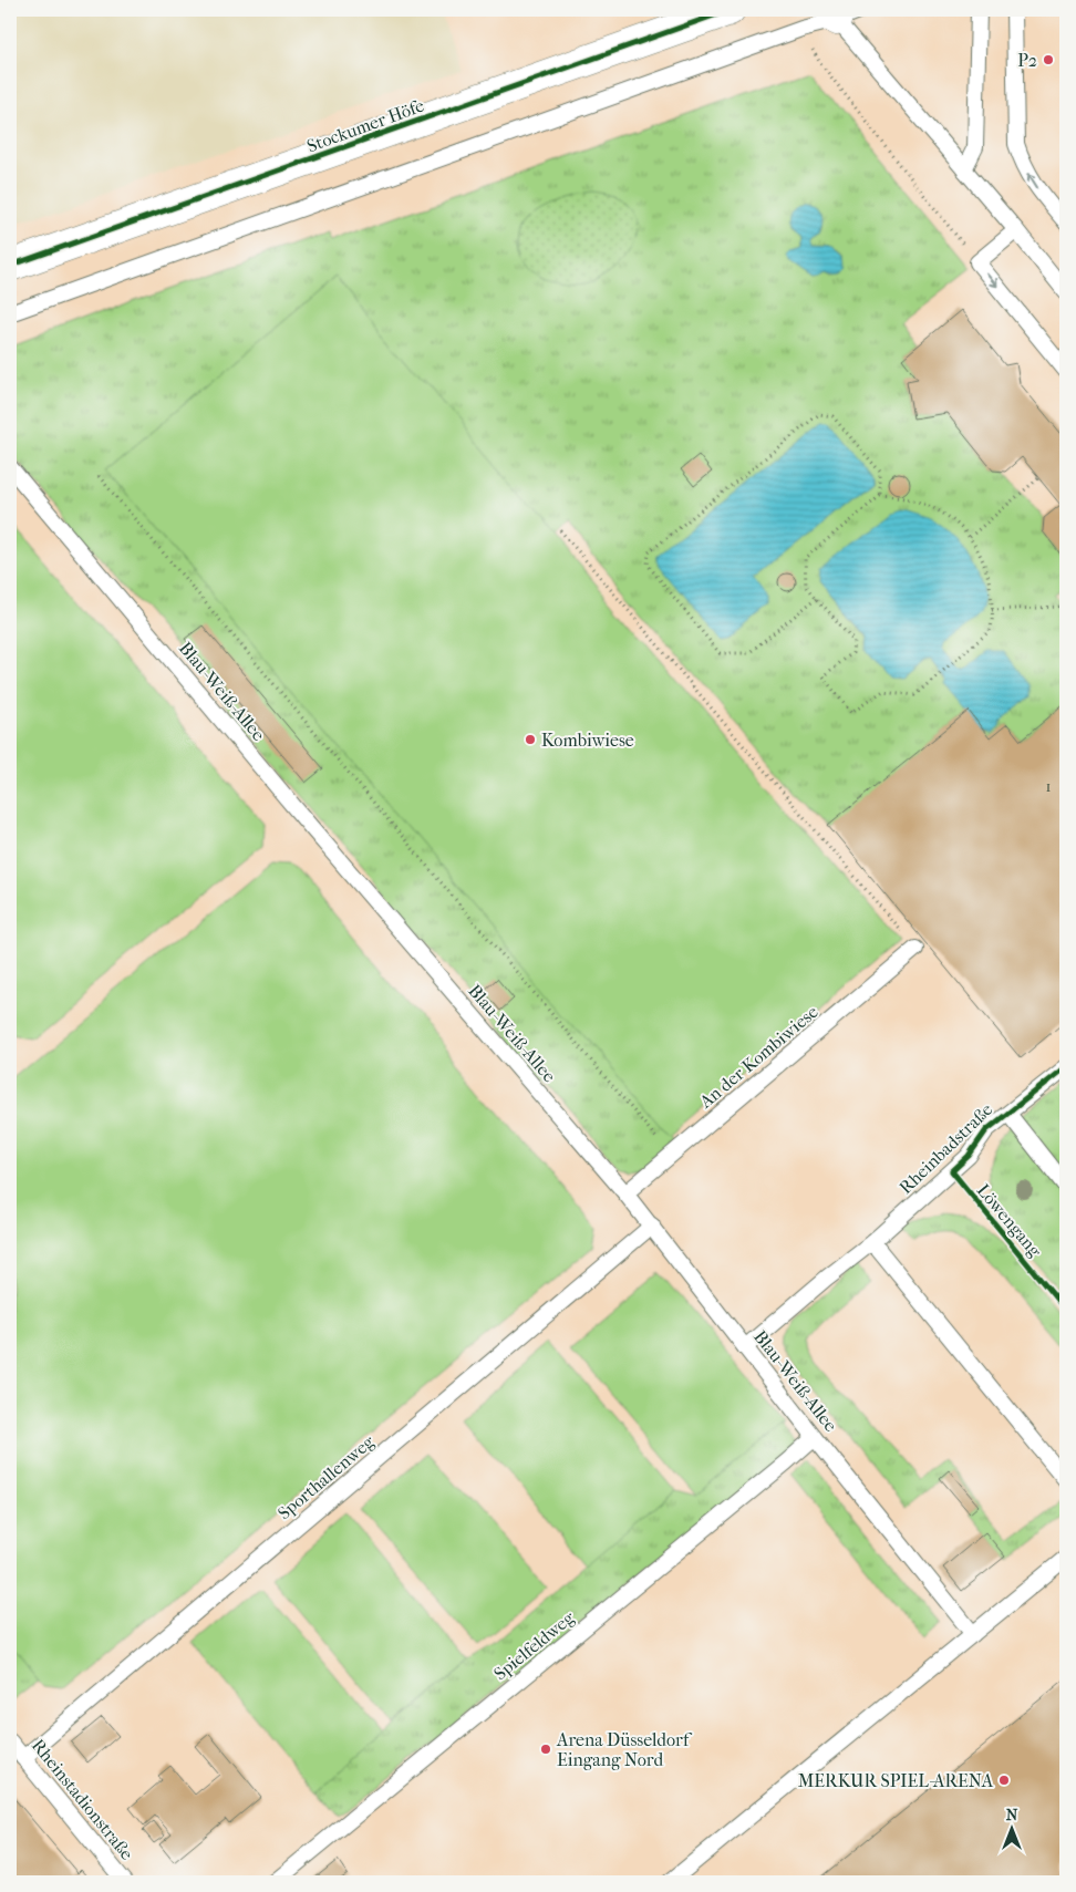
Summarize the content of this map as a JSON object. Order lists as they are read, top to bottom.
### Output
{
  "streets": {
    "street": ["Stockumer Höfe"],
    "lane": [
      "Blau-Weiß-Allee",
      "An der Kombiwiese",
      "Rheinbadstraße",
      "Sporthallenweg",
      "Spielfeldweg",
      "Rheinstadionstraße"
    ],
    "cycle path": ["Löwengang"]
  },
  "crossings": [
    ["Blau-Weiß-Allee", "An der Kombiwiese"],
    ["Blau-Weiß-Allee", "Rheinbadstraße"],
    ["Blau-Weiß-Allee", "Sporthallenweg"],
    ["Blau-Weiß-Allee", "Spielfeldweg"],
    ["Rheinbadstraße", "Löwengang"],
    ["Sporthallenweg", "Rheinstadionstraße"]
  ],
  "places": [
    "P2",
    "Kombiwiese",
    "Arena Düsseldorf Eingang Nord",
    "MERKUR SPIEL-ARENA"
  ],
  "house_numbers": ["1"],
  "north": "top"
}
